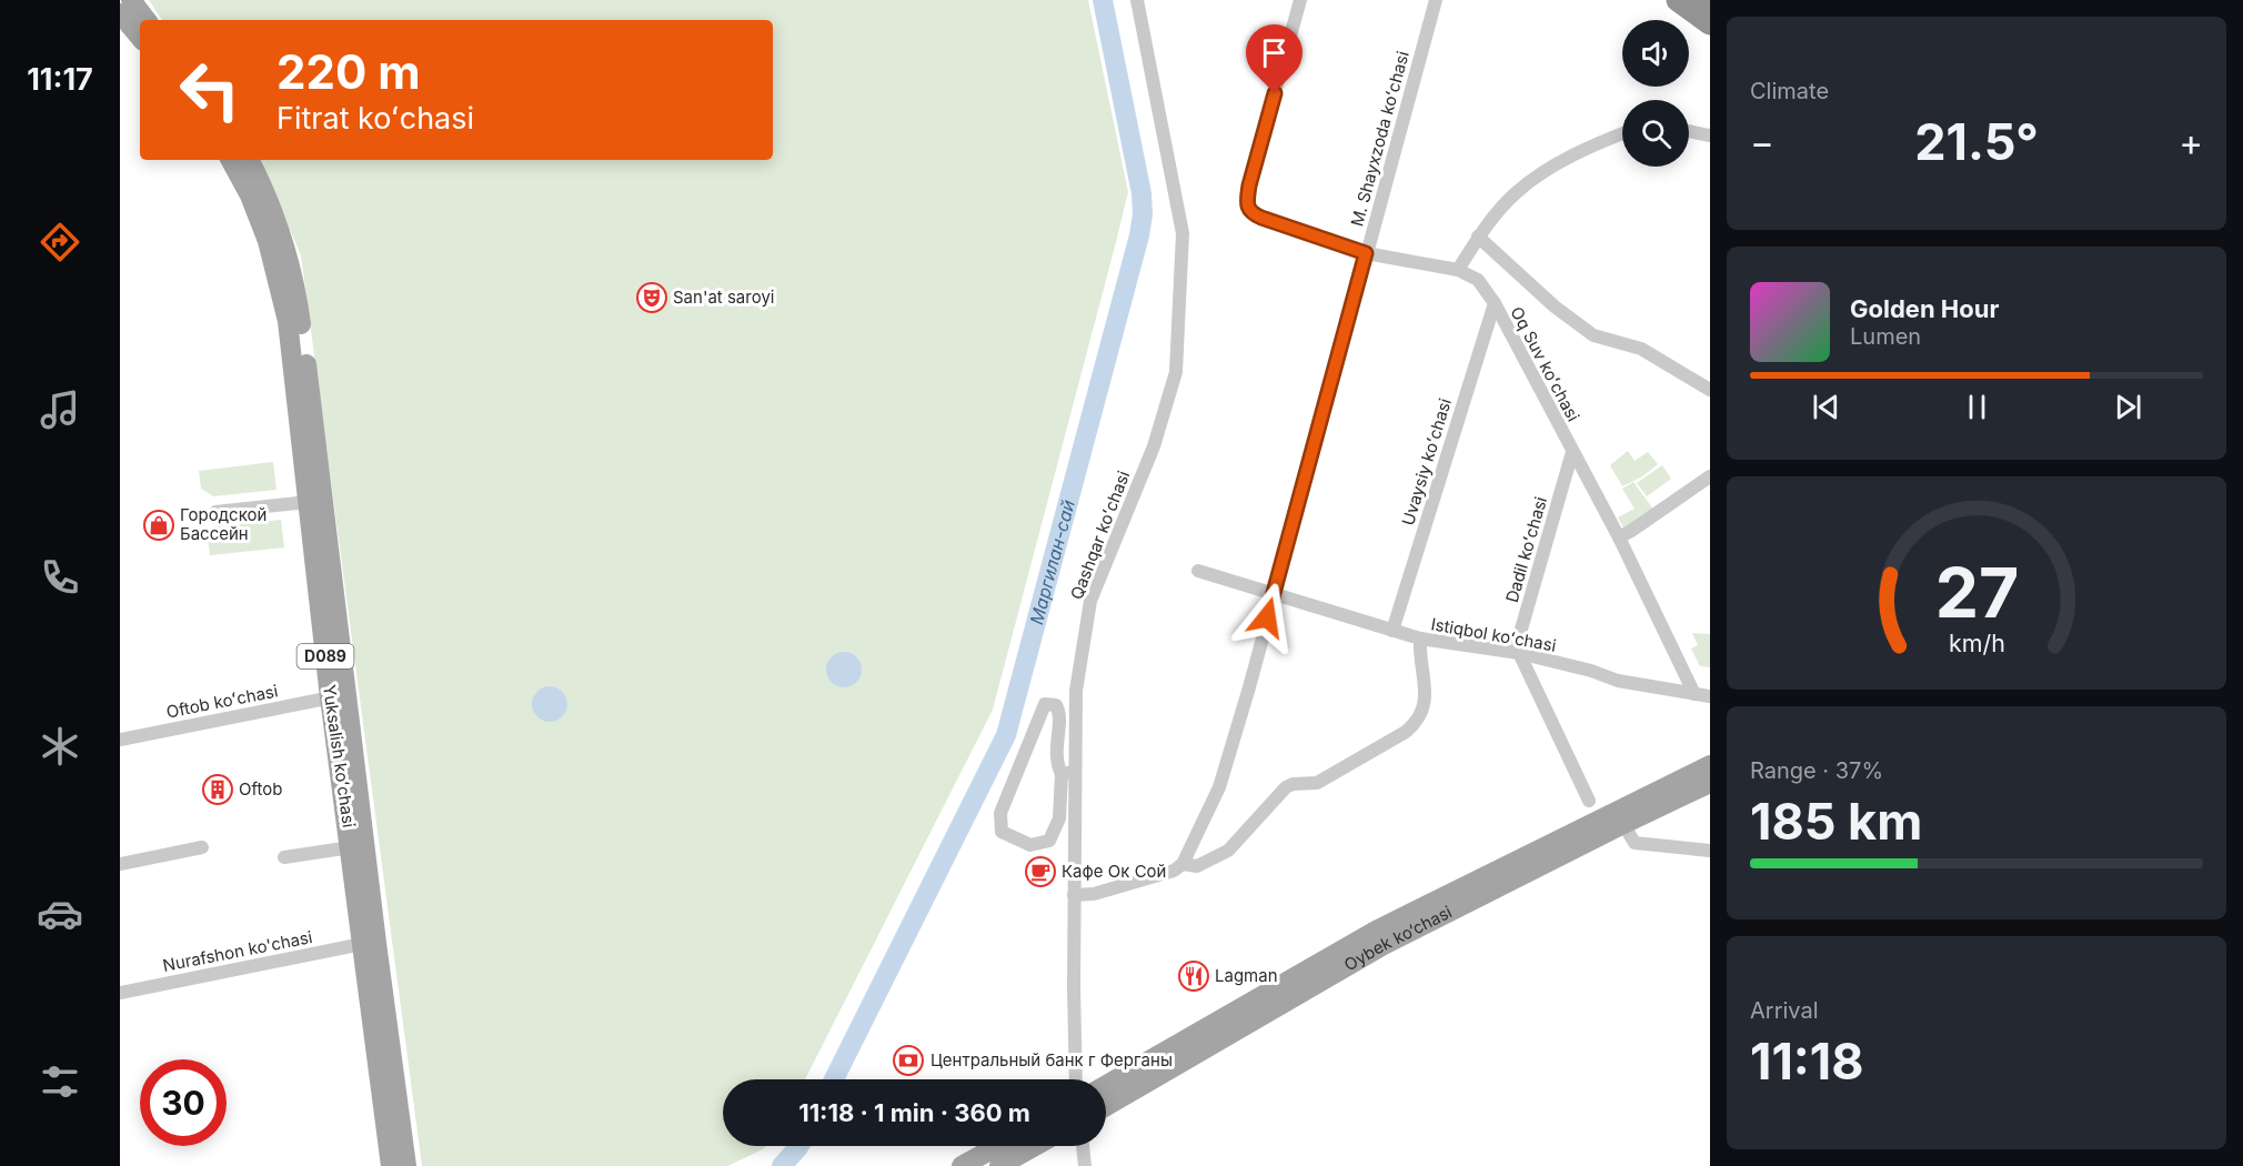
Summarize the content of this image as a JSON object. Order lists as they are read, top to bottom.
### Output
{
  "streets": {
    "main road": ["D089", "Yuksalish koʻchasi", "Oybek ko‘chasi"],
    "street": [
      "M. Shayxzoda koʻchasi",
      "Oq Suv koʻchasi",
      "Uvaysiy koʻchasi",
      "Qashqar koʻchasi",
      "Dadil koʻchasi",
      "Istiqbol koʻchasi",
      "Oftob koʻchasi",
      "Nurafshon ko'chasi"
    ]
  },
  "crossings": [
    ["M. Shayxzoda koʻchasi", "Istiqbol koʻchasi"],
    ["Oq Suv koʻchasi", "Uvaysiy koʻchasi"],
    ["Oq Suv koʻchasi", "Dadil koʻchasi"],
    ["Oq Suv koʻchasi", "Istiqbol koʻchasi"],
    ["Uvaysiy koʻchasi", "Istiqbol koʻchasi"],
    ["Dadil koʻchasi", "Istiqbol koʻchasi"],
    ["Oftob koʻchasi", "Yuksalish koʻchasi"],
    ["Yuksalish koʻchasi", "Nurafshon ko'chasi"]
  ],
  "water": ["Маргилан-сай"],
  "places": {
    "theatre": ["San'at saroyi"],
    "shop": ["Городской Бассейн"],
    "building": ["Oftob"],
    "cafe": ["Кафе Ок Сой"],
    "restaurant": ["Lagman"],
    "bank": ["Центральный банк г Ферганы"]
  },
  "page": {
    "tabs": "11:17",
    "tile": [
      "Climate",
      ["Range · 37%", "185 km"],
      ["Arrival", "11:18"]
    ],
    "turn": ["220 m", "Fitrat koʻchasi"],
    "heat": ["−", "21.5°", "+"],
    "song": ["Golden Hour", "Lumen"],
    "limit": "30",
    "trip": "11:18 · 1 min · 360 m",
    "gauge": ["27", "km/h"]
  }
}
